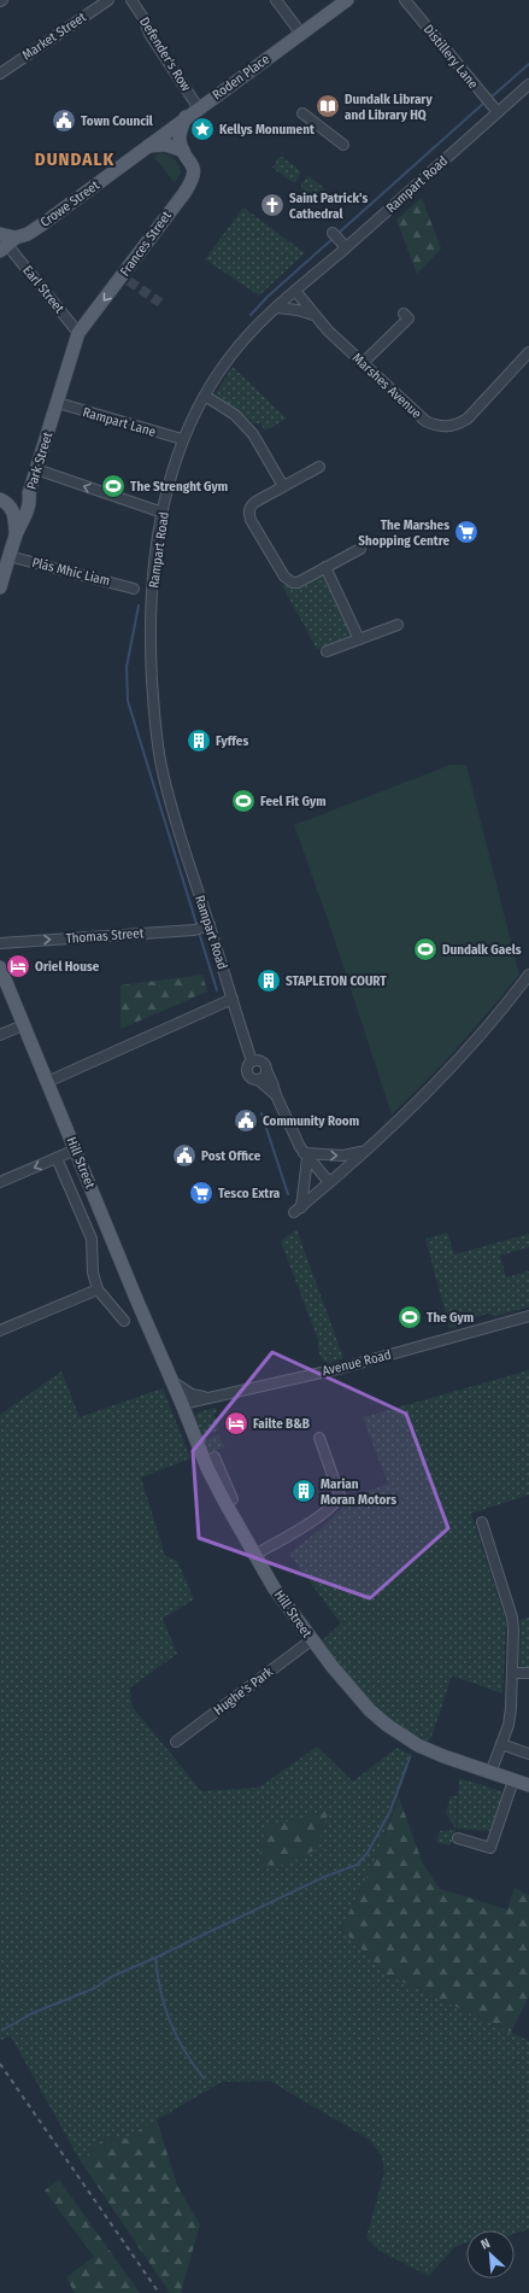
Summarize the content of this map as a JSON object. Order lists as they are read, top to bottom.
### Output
{
  "streets": {
    "main road": [
      "Roden Place",
      "Crowe Street",
      "Frances Street",
      "Park Street",
      "Hill Street"
    ],
    "street": [
      "Market Street",
      "Defender's Row",
      "Distillery Lane",
      "Rampart Road",
      "Earl Street",
      "Marshes Avenue",
      "Rampart Lane",
      "Plás Mhic Liam",
      "Thomas Street",
      "Avenue Road",
      "Hughe's Park"
    ]
  },
  "crossings": [
    ["Defender's Row", "Roden Place"],
    ["Distillery Lane", "Rampart Road"],
    ["Roden Place", "Crowe Street"],
    ["Rampart Road", "Marshes Avenue"],
    ["Rampart Road", "Rampart Lane"],
    ["Rampart Road", "Thomas Street"],
    ["Crowe Street", "Earl Street"],
    ["Frances Street", "Earl Street"],
    ["Frances Street", "Park Street"],
    ["Earl Street", "Park Street"],
    ["Rampart Lane", "Park Street"],
    ["Park Street", "Plás Mhic Liam"],
    ["Hill Street", "Avenue Road"],
    ["Hill Street", "Hughe's Park"]
  ],
  "one_way": ["Frances Street", "Thomas Street"],
  "districts": ["DUNDALK"],
  "places": {
    "library": ["Dundalk Library and Library HQ"],
    "public building": ["Town Council", "Community Room", "Post Office"],
    "place": ["Kellys Monument"],
    "church": ["Saint Patrick's Cathedral"],
    "sports": [
      "The Strenght Gym",
      "Feel Fit Gym",
      "Dundalk Gaels",
      "The Gym"
    ],
    "supermarket": ["The Marshes Shopping Centre", "Tesco Extra"],
    "building": ["Fyffes", "STAPLETON COURT", "Marian Moran Motors"],
    "hotel": ["Oriel House", "Failte B&B"]
  },
  "north": "top left"
}
